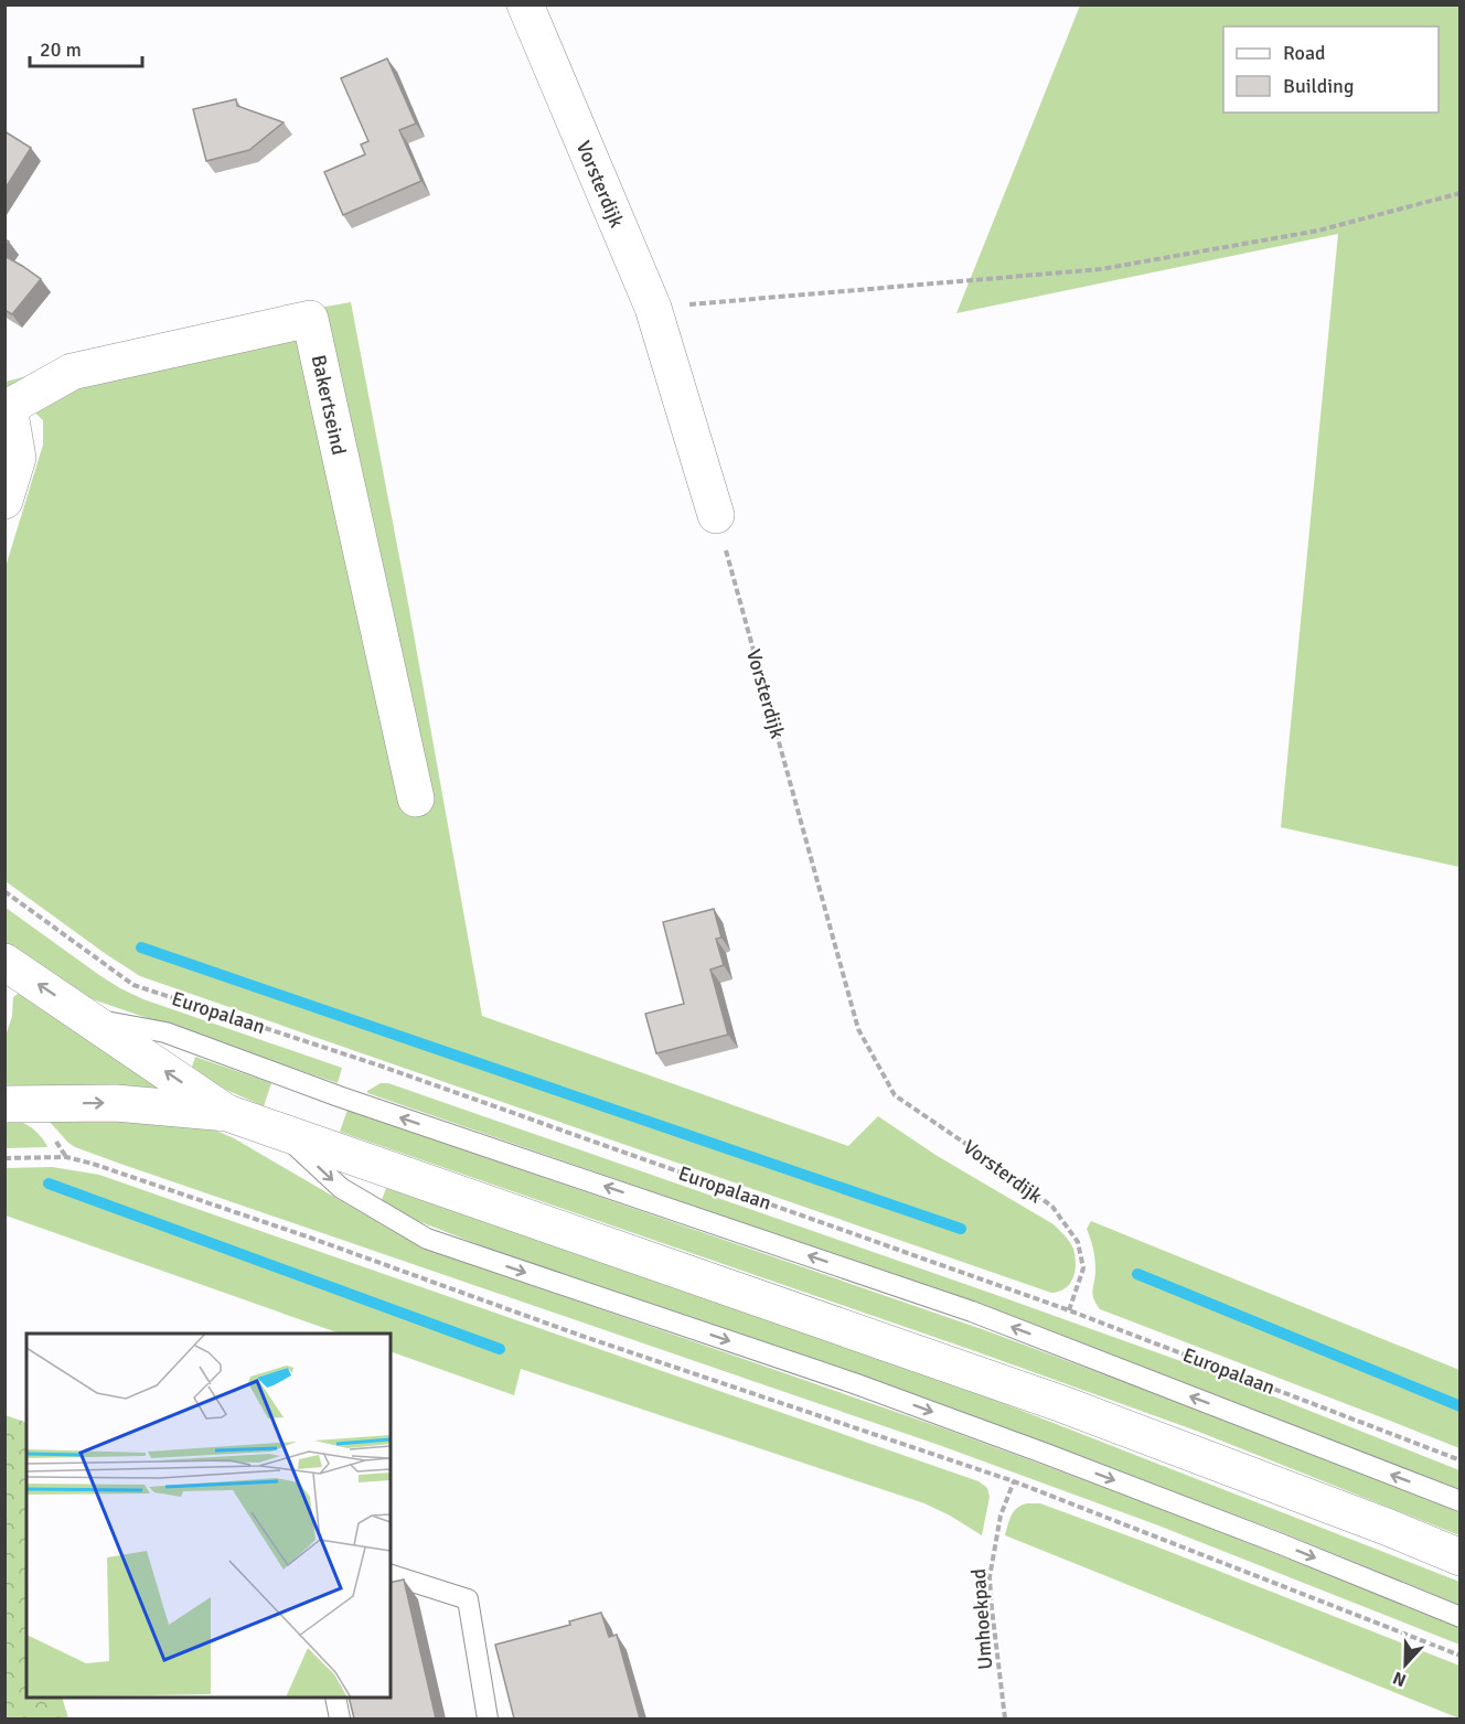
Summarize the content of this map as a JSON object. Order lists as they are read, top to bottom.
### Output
{
  "streets": {
    "main road": ["Vorsterdijk", "Bakertseind", "Europalaan"],
    "path": ["Umhoekpad"]
  },
  "crossings": [
    ["Vorsterdijk", "Europalaan"]
  ],
  "legend": ["Road", "Building"],
  "scale_bar": "20 m",
  "north": "bottom"
}
